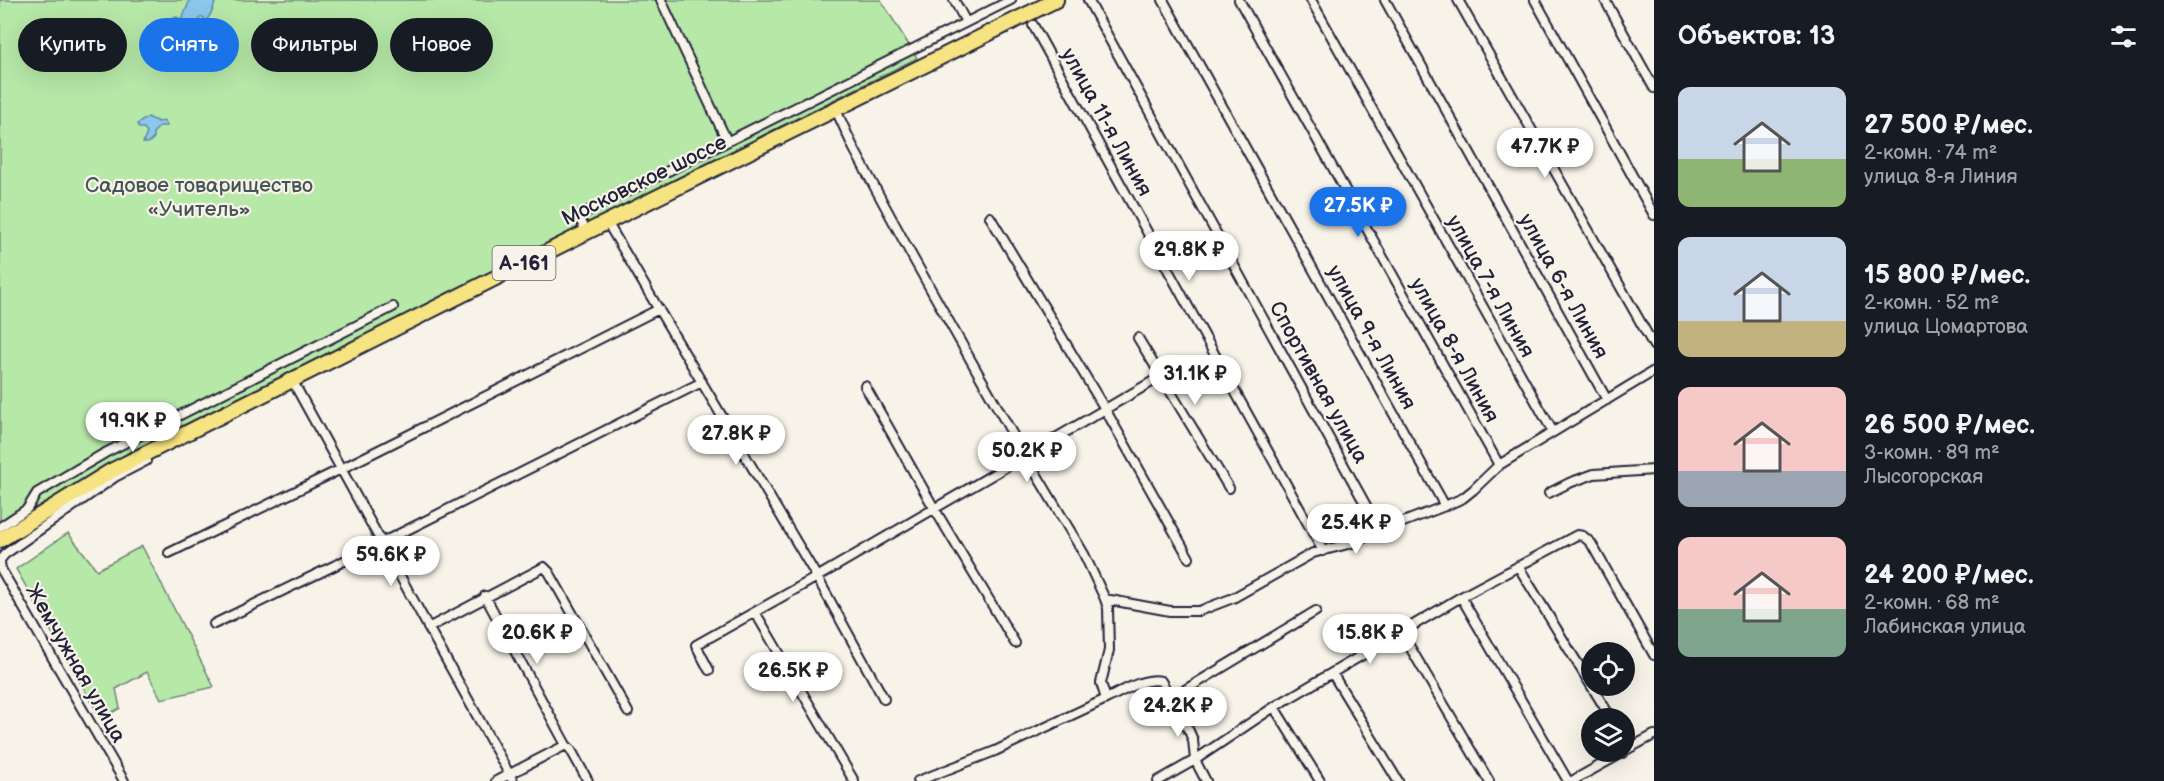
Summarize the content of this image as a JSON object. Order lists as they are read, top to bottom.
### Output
{
  "streets": {
    "highway": ["Московское шоссе", "А-161"],
    "street": [
      "улица 11-я Линия",
      "улица 7-я Линия",
      "улица 6-я Линия",
      "улица 9-я Линия",
      "улица 8-я Линия",
      "Спортивная улица",
      "Жемчужная улица"
    ]
  },
  "parks": ["Садовое товарищество «Учитель»"],
  "page": {
    "heading": "Объектов: 13",
    "chip": [
      "Купить",
      "Снять",
      "Фильтры",
      "Новое"
    ],
    "list": [
      {
        "name": "27 500 ₽/мес.",
        "note": "2-комн. · 74 m² · улица 8-я Линия"
      },
      {
        "name": "15 800 ₽/мес.",
        "note": "2-комн. · 52 m² · улица Цомартова"
      },
      {
        "name": "26 500 ₽/мес.",
        "note": "3-комн. · 89 m² · Лысогорская"
      },
      {
        "name": "24 200 ₽/мес.",
        "note": "2-комн. · 68 m² · Лабинская улица"
      }
    ],
    "price": [
      "47.7K ₽",
      "27.5K ₽",
      "29.8K ₽",
      "31.1K ₽",
      "19.9K ₽",
      "27.8K ₽",
      "50.2K ₽",
      "25.4K ₽",
      "59.6K ₽",
      "20.6K ₽",
      "15.8K ₽",
      "26.5K ₽",
      "24.2K ₽"
    ]
  }
}
